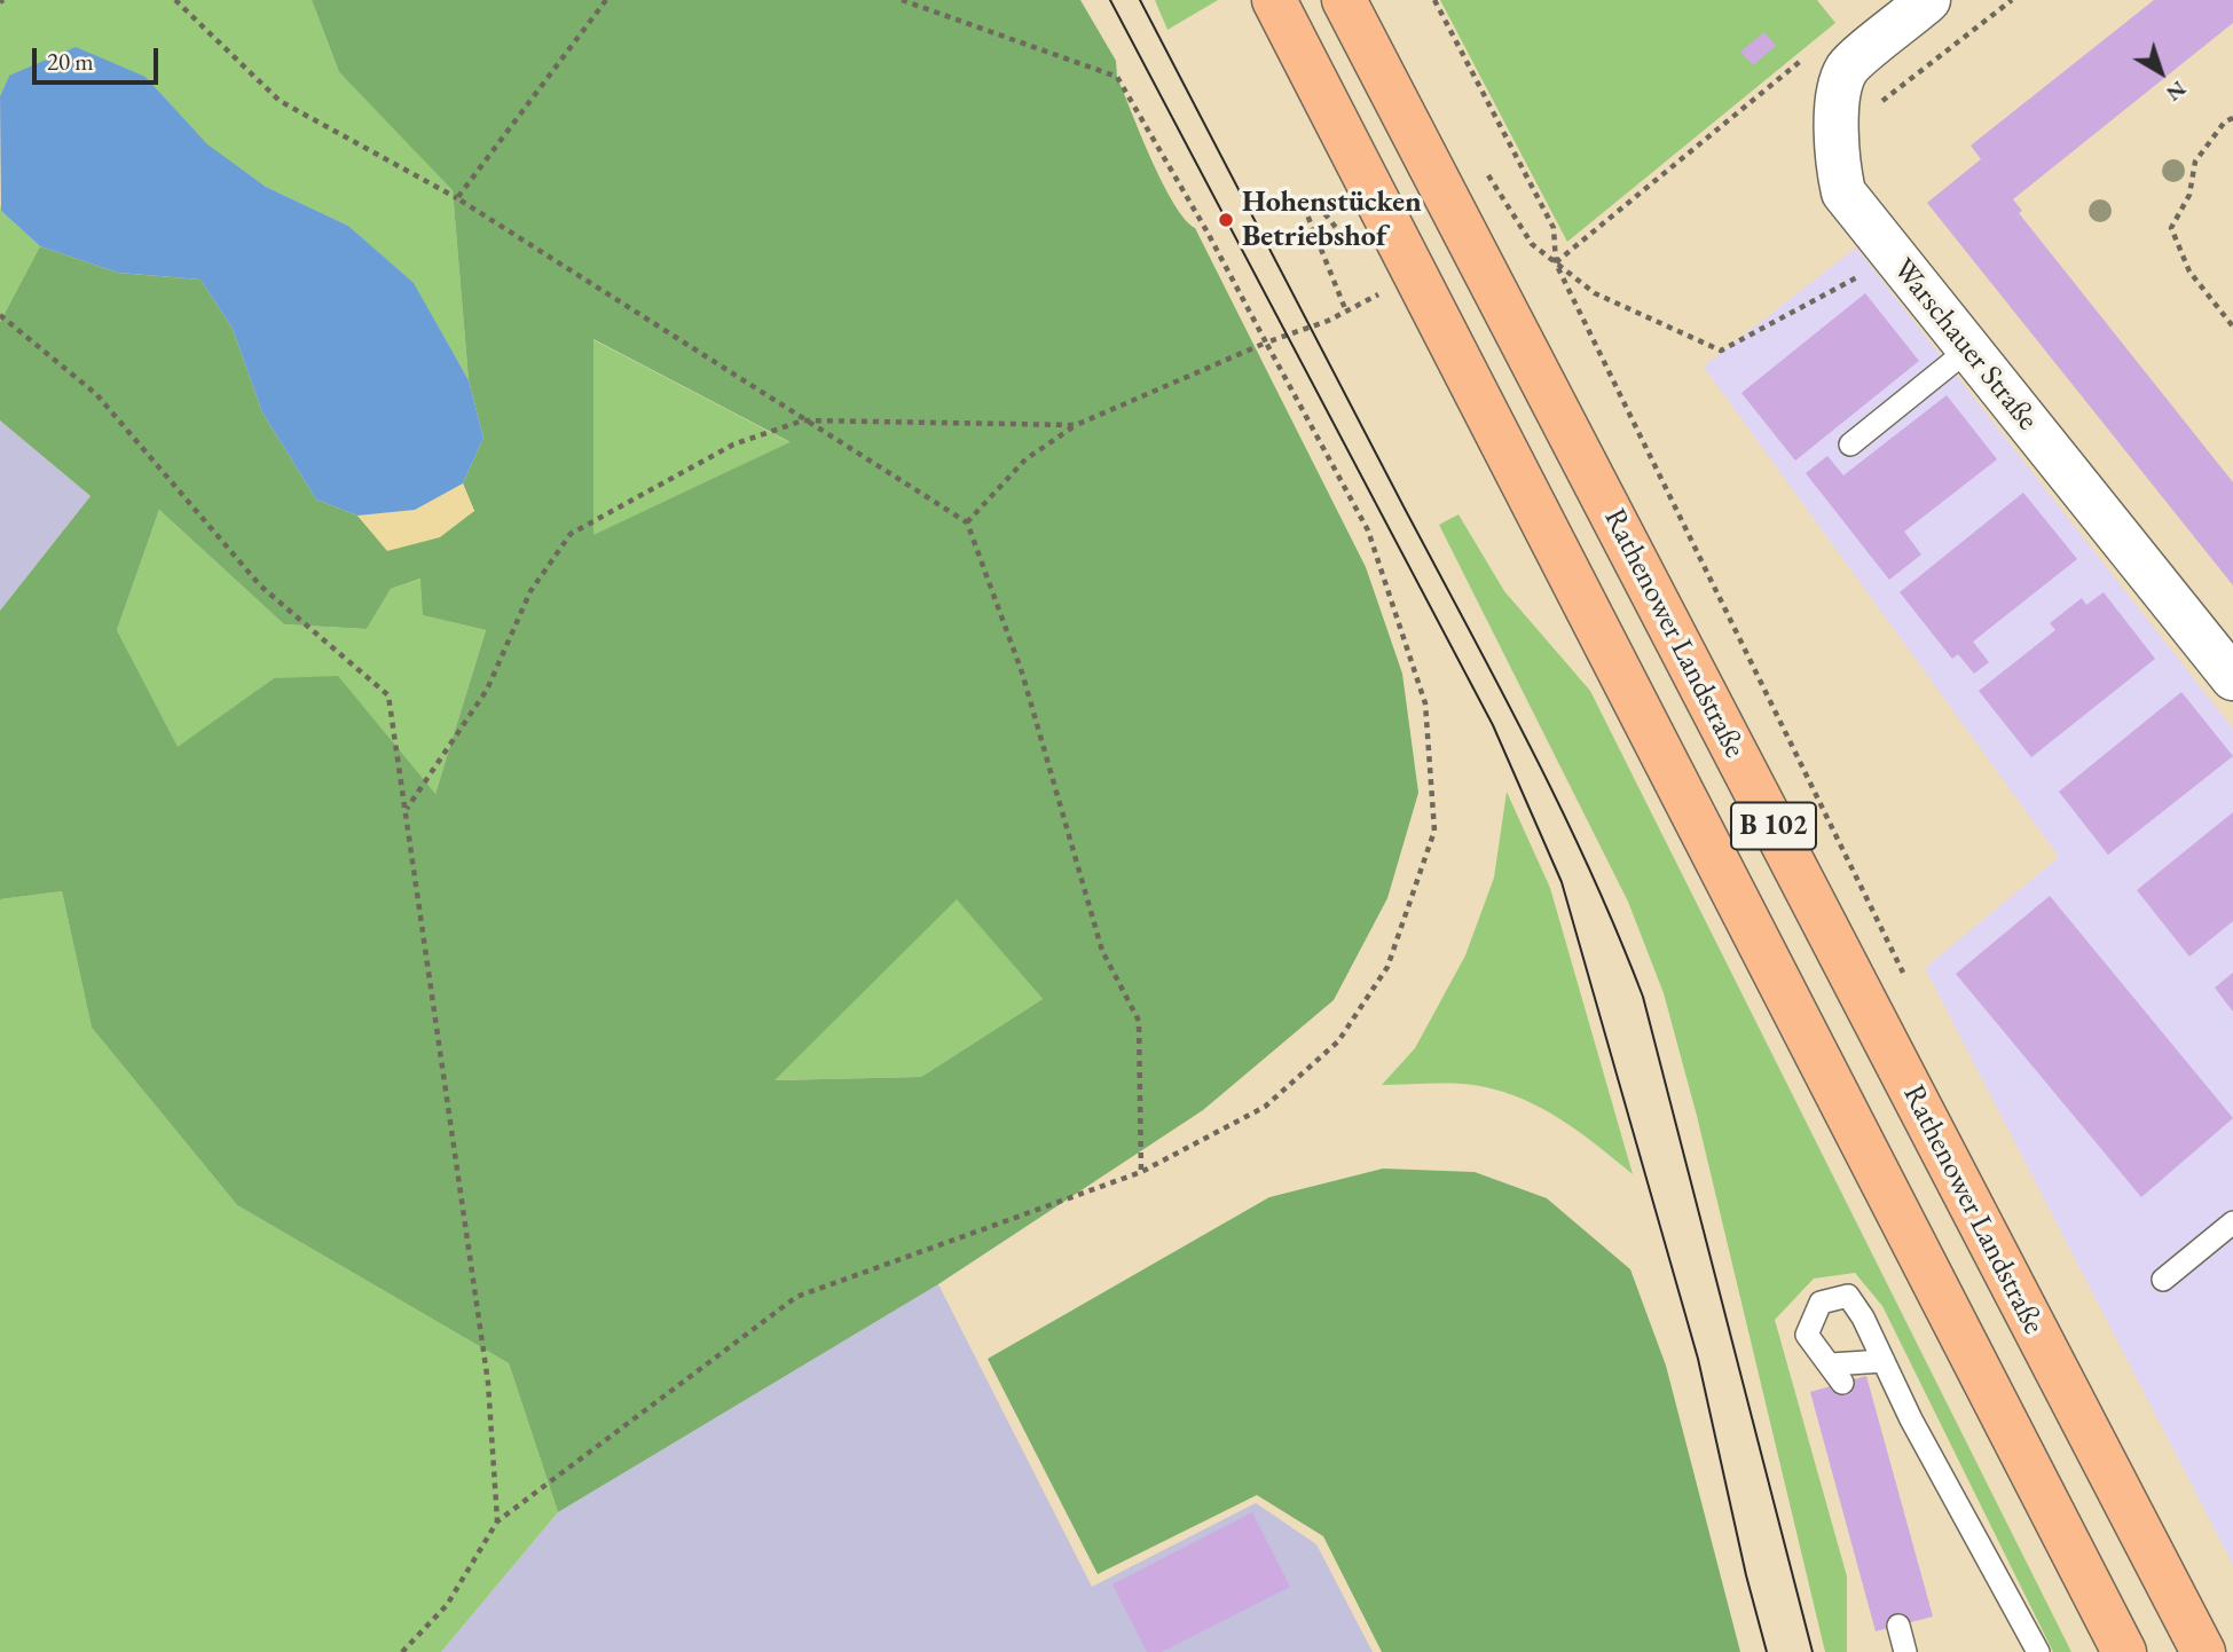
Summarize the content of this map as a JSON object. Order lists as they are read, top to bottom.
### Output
{
  "streets": {
    "main road": ["Rathenower Landstraße", "B 102"],
    "street": ["Warschauer Straße"]
  },
  "places": ["Hohenstücken Betriebshof"],
  "scale_bar": "20 m",
  "north": "bottom right"
}
